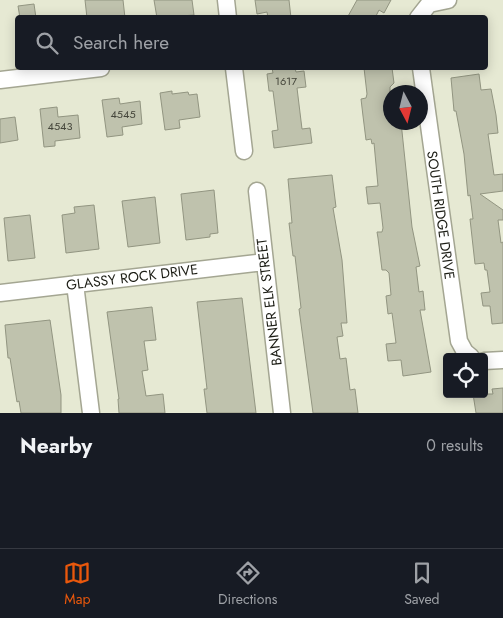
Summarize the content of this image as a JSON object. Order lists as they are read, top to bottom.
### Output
{
  "streets": {
    "street": ["SOUTH RIDGE DRIVE", "GLASSY ROCK DRIVE", "BANNER ELK STREET"]
  },
  "crossings": [
    ["GLASSY ROCK DRIVE", "BANNER ELK STREET"]
  ],
  "house_numbers": ["1617", "4545", "4543"],
  "north": "bottom",
  "page": {
    "search": "Search here",
    "heading": ["Nearby", "0 results"],
    "nav": ["Map", "Directions", "Saved"]
  }
}
